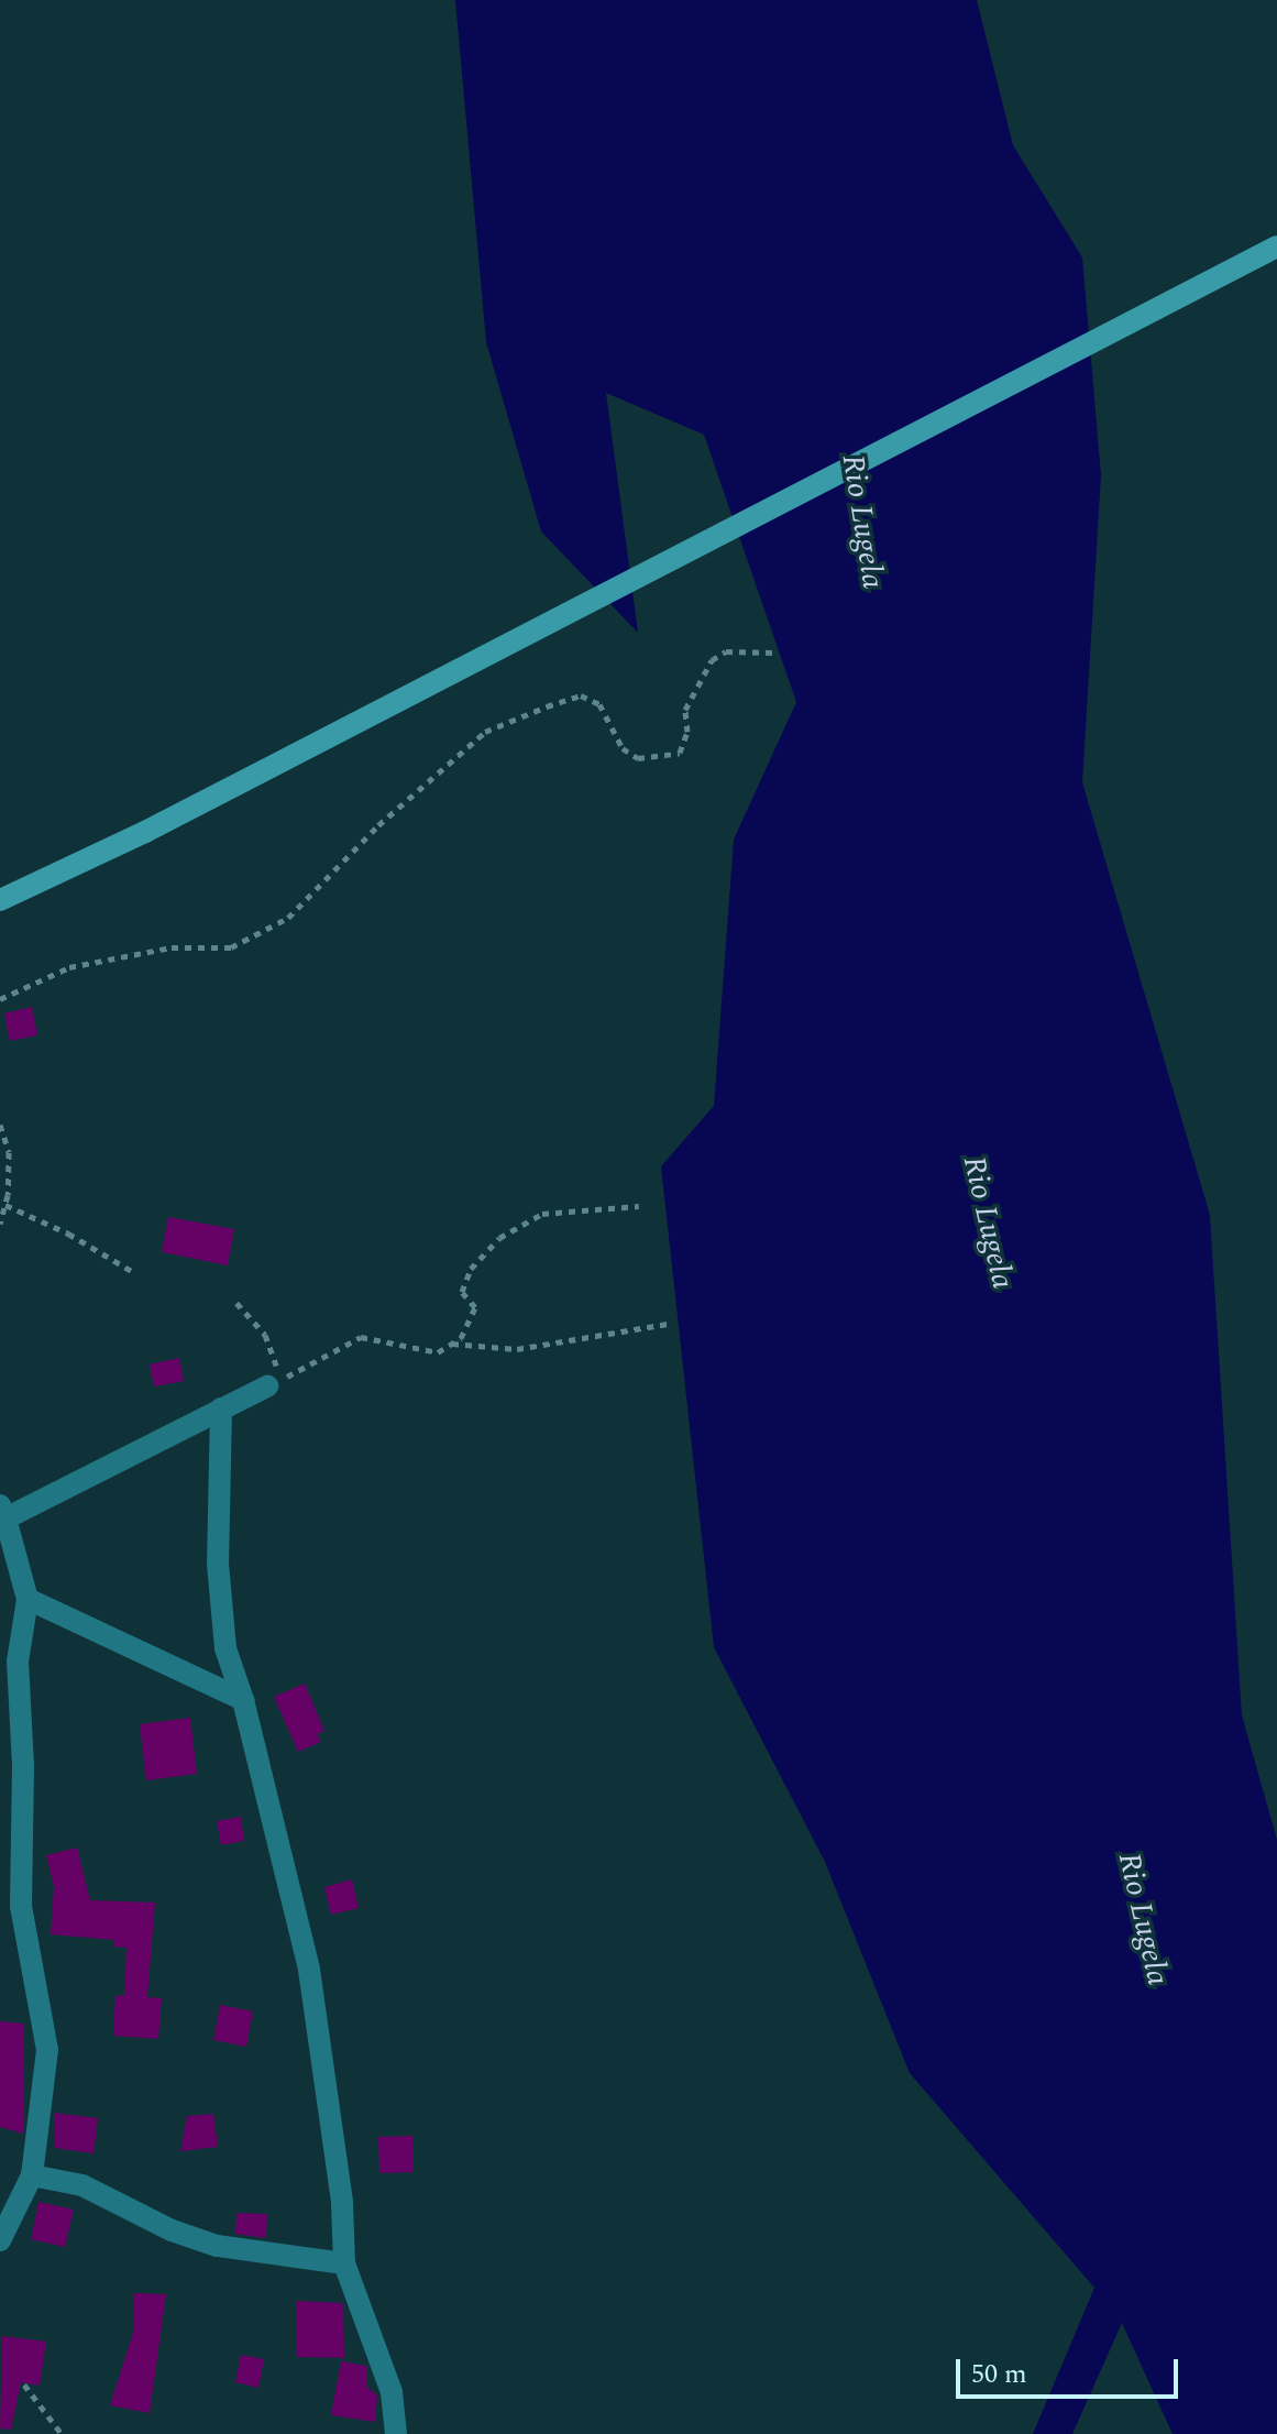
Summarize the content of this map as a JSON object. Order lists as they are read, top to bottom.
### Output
{
  "water": ["Rio Lugela"],
  "scale_bar": "50 m"
}
